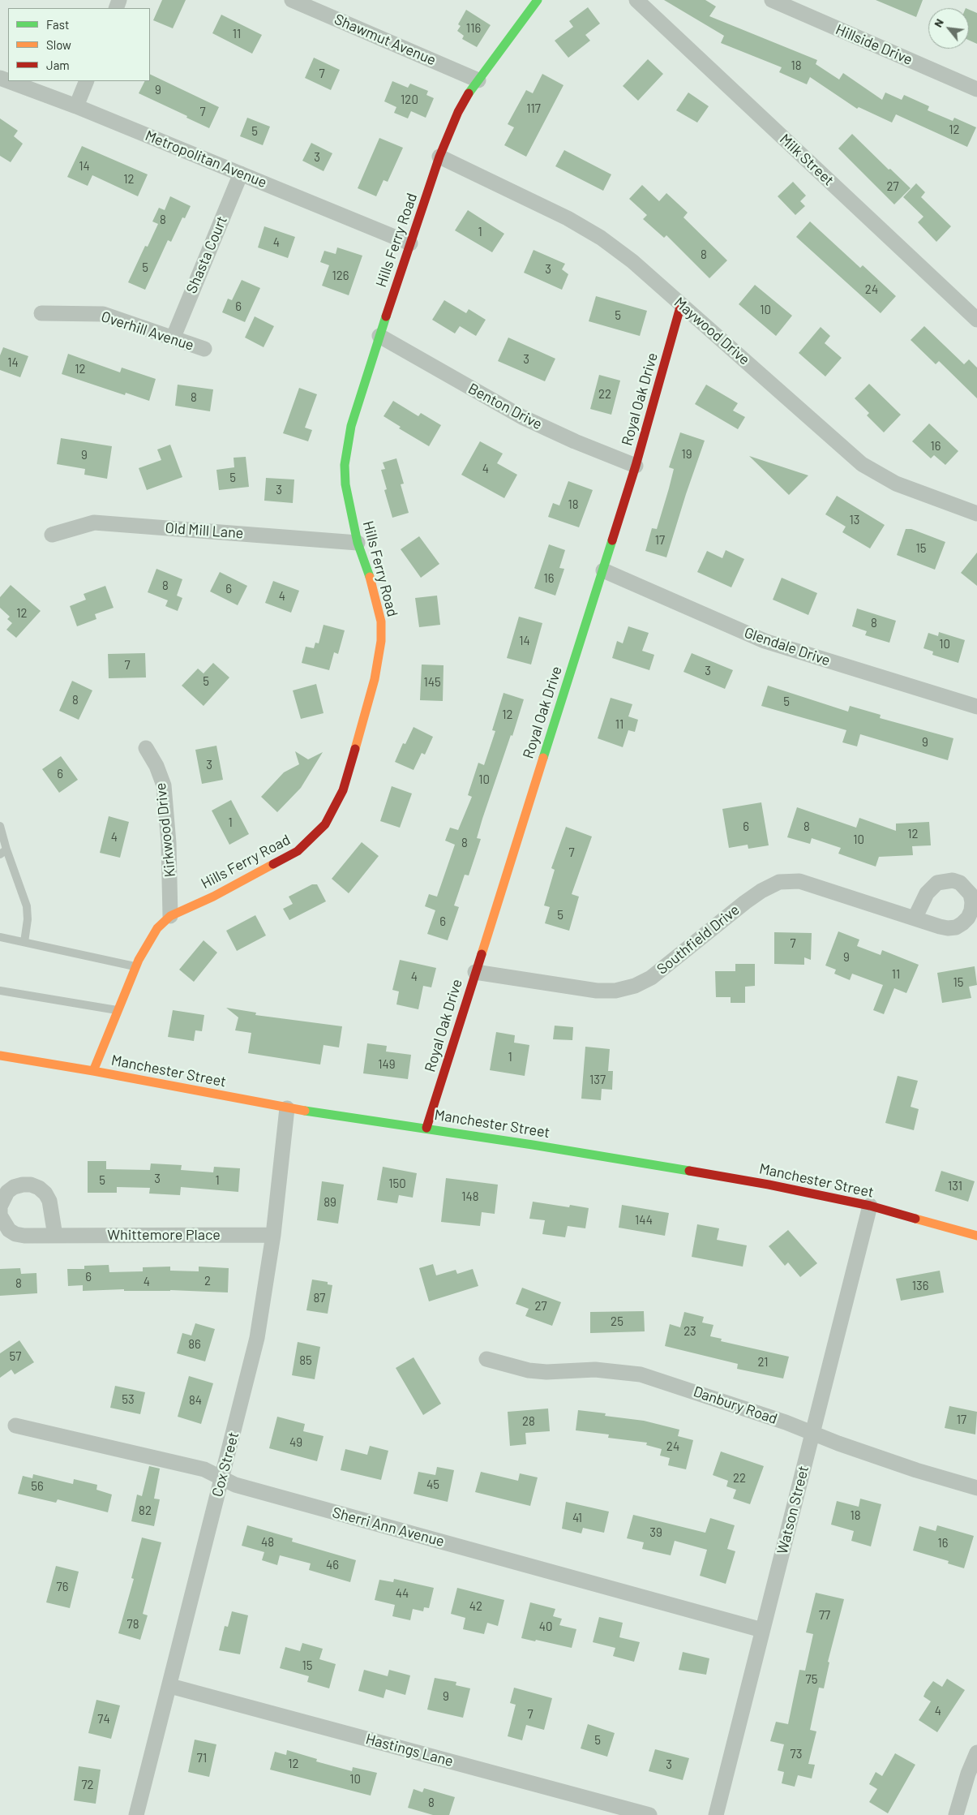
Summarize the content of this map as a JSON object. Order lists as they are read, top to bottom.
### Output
{
  "streets": {
    "street": [
      "Shawmut Avenue",
      "Hillside Drive",
      "Metropolitan Avenue",
      "Milk Street",
      "Hills Ferry Road",
      "Shasta Court",
      "Overhill Avenue",
      "Maywood Drive",
      "Royal Oak Drive",
      "Benton Drive",
      "Old Mill Lane",
      "Glendale Drive",
      "Kirkwood Drive",
      "Southfield Drive",
      "Manchester Street",
      "Whittemore Place",
      "Danbury Road",
      "Cox Street",
      "Watson Street",
      "Sherri Ann Avenue",
      "Hastings Lane"
    ]
  },
  "crossings": [
    ["Shawmut Avenue", "Hills Ferry Road"],
    ["Metropolitan Avenue", "Hills Ferry Road"],
    ["Metropolitan Avenue", "Shasta Court"],
    ["Hills Ferry Road", "Maywood Drive"],
    ["Hills Ferry Road", "Benton Drive"],
    ["Hills Ferry Road", "Old Mill Lane"],
    ["Hills Ferry Road", "Kirkwood Drive"],
    ["Hills Ferry Road", "Manchester Street"],
    ["Shasta Court", "Overhill Avenue"],
    ["Maywood Drive", "Royal Oak Drive"],
    ["Royal Oak Drive", "Benton Drive"],
    ["Royal Oak Drive", "Glendale Drive"],
    ["Royal Oak Drive", "Southfield Drive"],
    ["Royal Oak Drive", "Manchester Street"],
    ["Manchester Street", "Cox Street"],
    ["Manchester Street", "Watson Street"],
    ["Whittemore Place", "Cox Street"],
    ["Danbury Road", "Watson Street"],
    ["Cox Street", "Sherri Ann Avenue"],
    ["Cox Street", "Hastings Lane"],
    ["Watson Street", "Sherri Ann Avenue"]
  ],
  "house_numbers": [
    "116",
    "11",
    "18",
    "7",
    "9",
    "120",
    "117",
    "7",
    "12",
    "5",
    "3",
    "14",
    "12",
    "27",
    "8",
    "1",
    "4",
    "8",
    "5",
    "3",
    "126",
    "24",
    "6",
    "10",
    "5",
    "3",
    "14",
    "12",
    "22",
    "8",
    "16",
    "19",
    "9",
    "4",
    "5",
    "3",
    "18",
    "13",
    "17",
    "15",
    "16",
    "8",
    "6",
    "4",
    "12",
    "8",
    "14",
    "10",
    "7",
    "3",
    "5",
    "145",
    "8",
    "5",
    "12",
    "11",
    "9",
    "3",
    "6",
    "10",
    "1",
    "6",
    "8",
    "12",
    "4",
    "10",
    "8",
    "7",
    "5",
    "6",
    "7",
    "9",
    "11",
    "4",
    "15",
    "1",
    "149",
    "137",
    "3",
    "5",
    "1",
    "150",
    "131",
    "148",
    "89",
    "144",
    "6",
    "2",
    "4",
    "8",
    "136",
    "87",
    "27",
    "25",
    "23",
    "86",
    "57",
    "85",
    "21",
    "53",
    "84",
    "17",
    "28",
    "49",
    "24",
    "22",
    "45",
    "56",
    "82",
    "18",
    "41",
    "39",
    "48",
    "16",
    "46",
    "76",
    "44",
    "42",
    "77",
    "78",
    "40",
    "15",
    "75",
    "9",
    "4",
    "7",
    "74",
    "5",
    "73",
    "71",
    "12",
    "3",
    "10",
    "72",
    "8"
  ],
  "legend": ["Fast", "Slow", "Jam"],
  "north": "top left"
}
